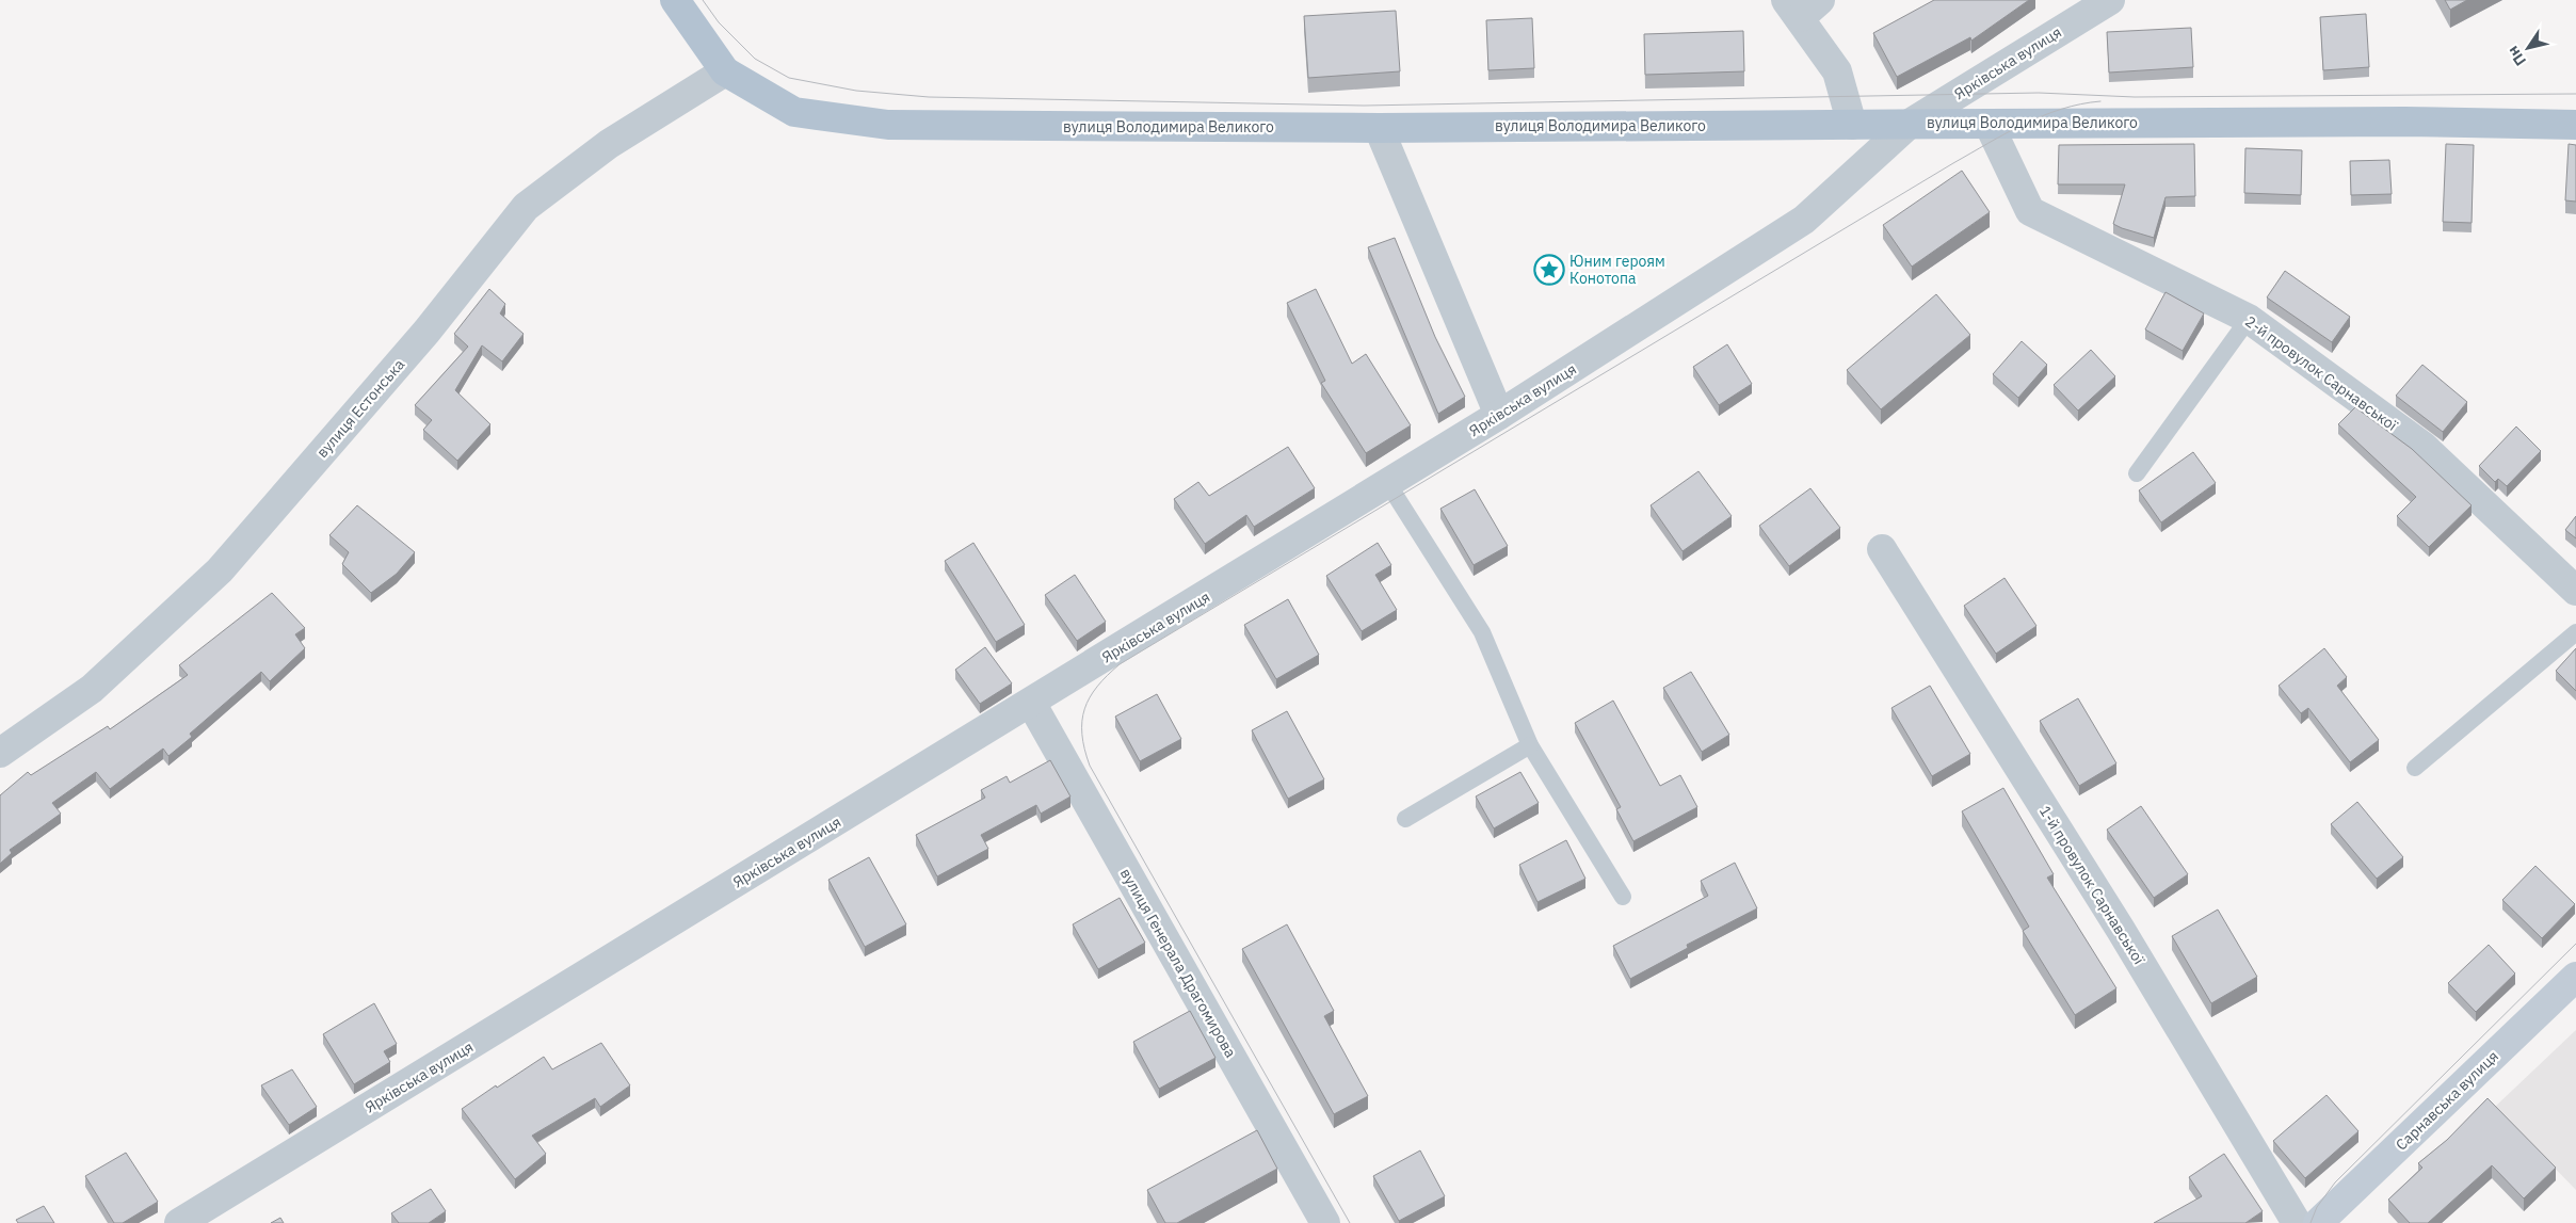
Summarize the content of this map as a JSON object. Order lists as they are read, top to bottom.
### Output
{
  "streets": {
    "main road": ["вулиця Володимира Великого"],
    "street": [
      "Ярківська вулиця",
      "2-й провулок Сарнавської",
      "вулиця Естонська",
      "1-й провулок Сарнавської",
      "вулиця Генерала Драгомирова",
      "Сарнавська вулиця"
    ]
  },
  "crossings": [
    ["Ярківська вулиця", "вулиця Володимира Великого"],
    ["Ярківська вулиця", "вулиця Генерала Драгомирова"],
    ["вулиця Володимира Великого", "2-й провулок Сарнавської"],
    ["вулиця Володимира Великого", "вулиця Естонська"]
  ],
  "places": {
    "place": ["Юним героям Конотопа"]
  },
  "north": "bottom left"
}
